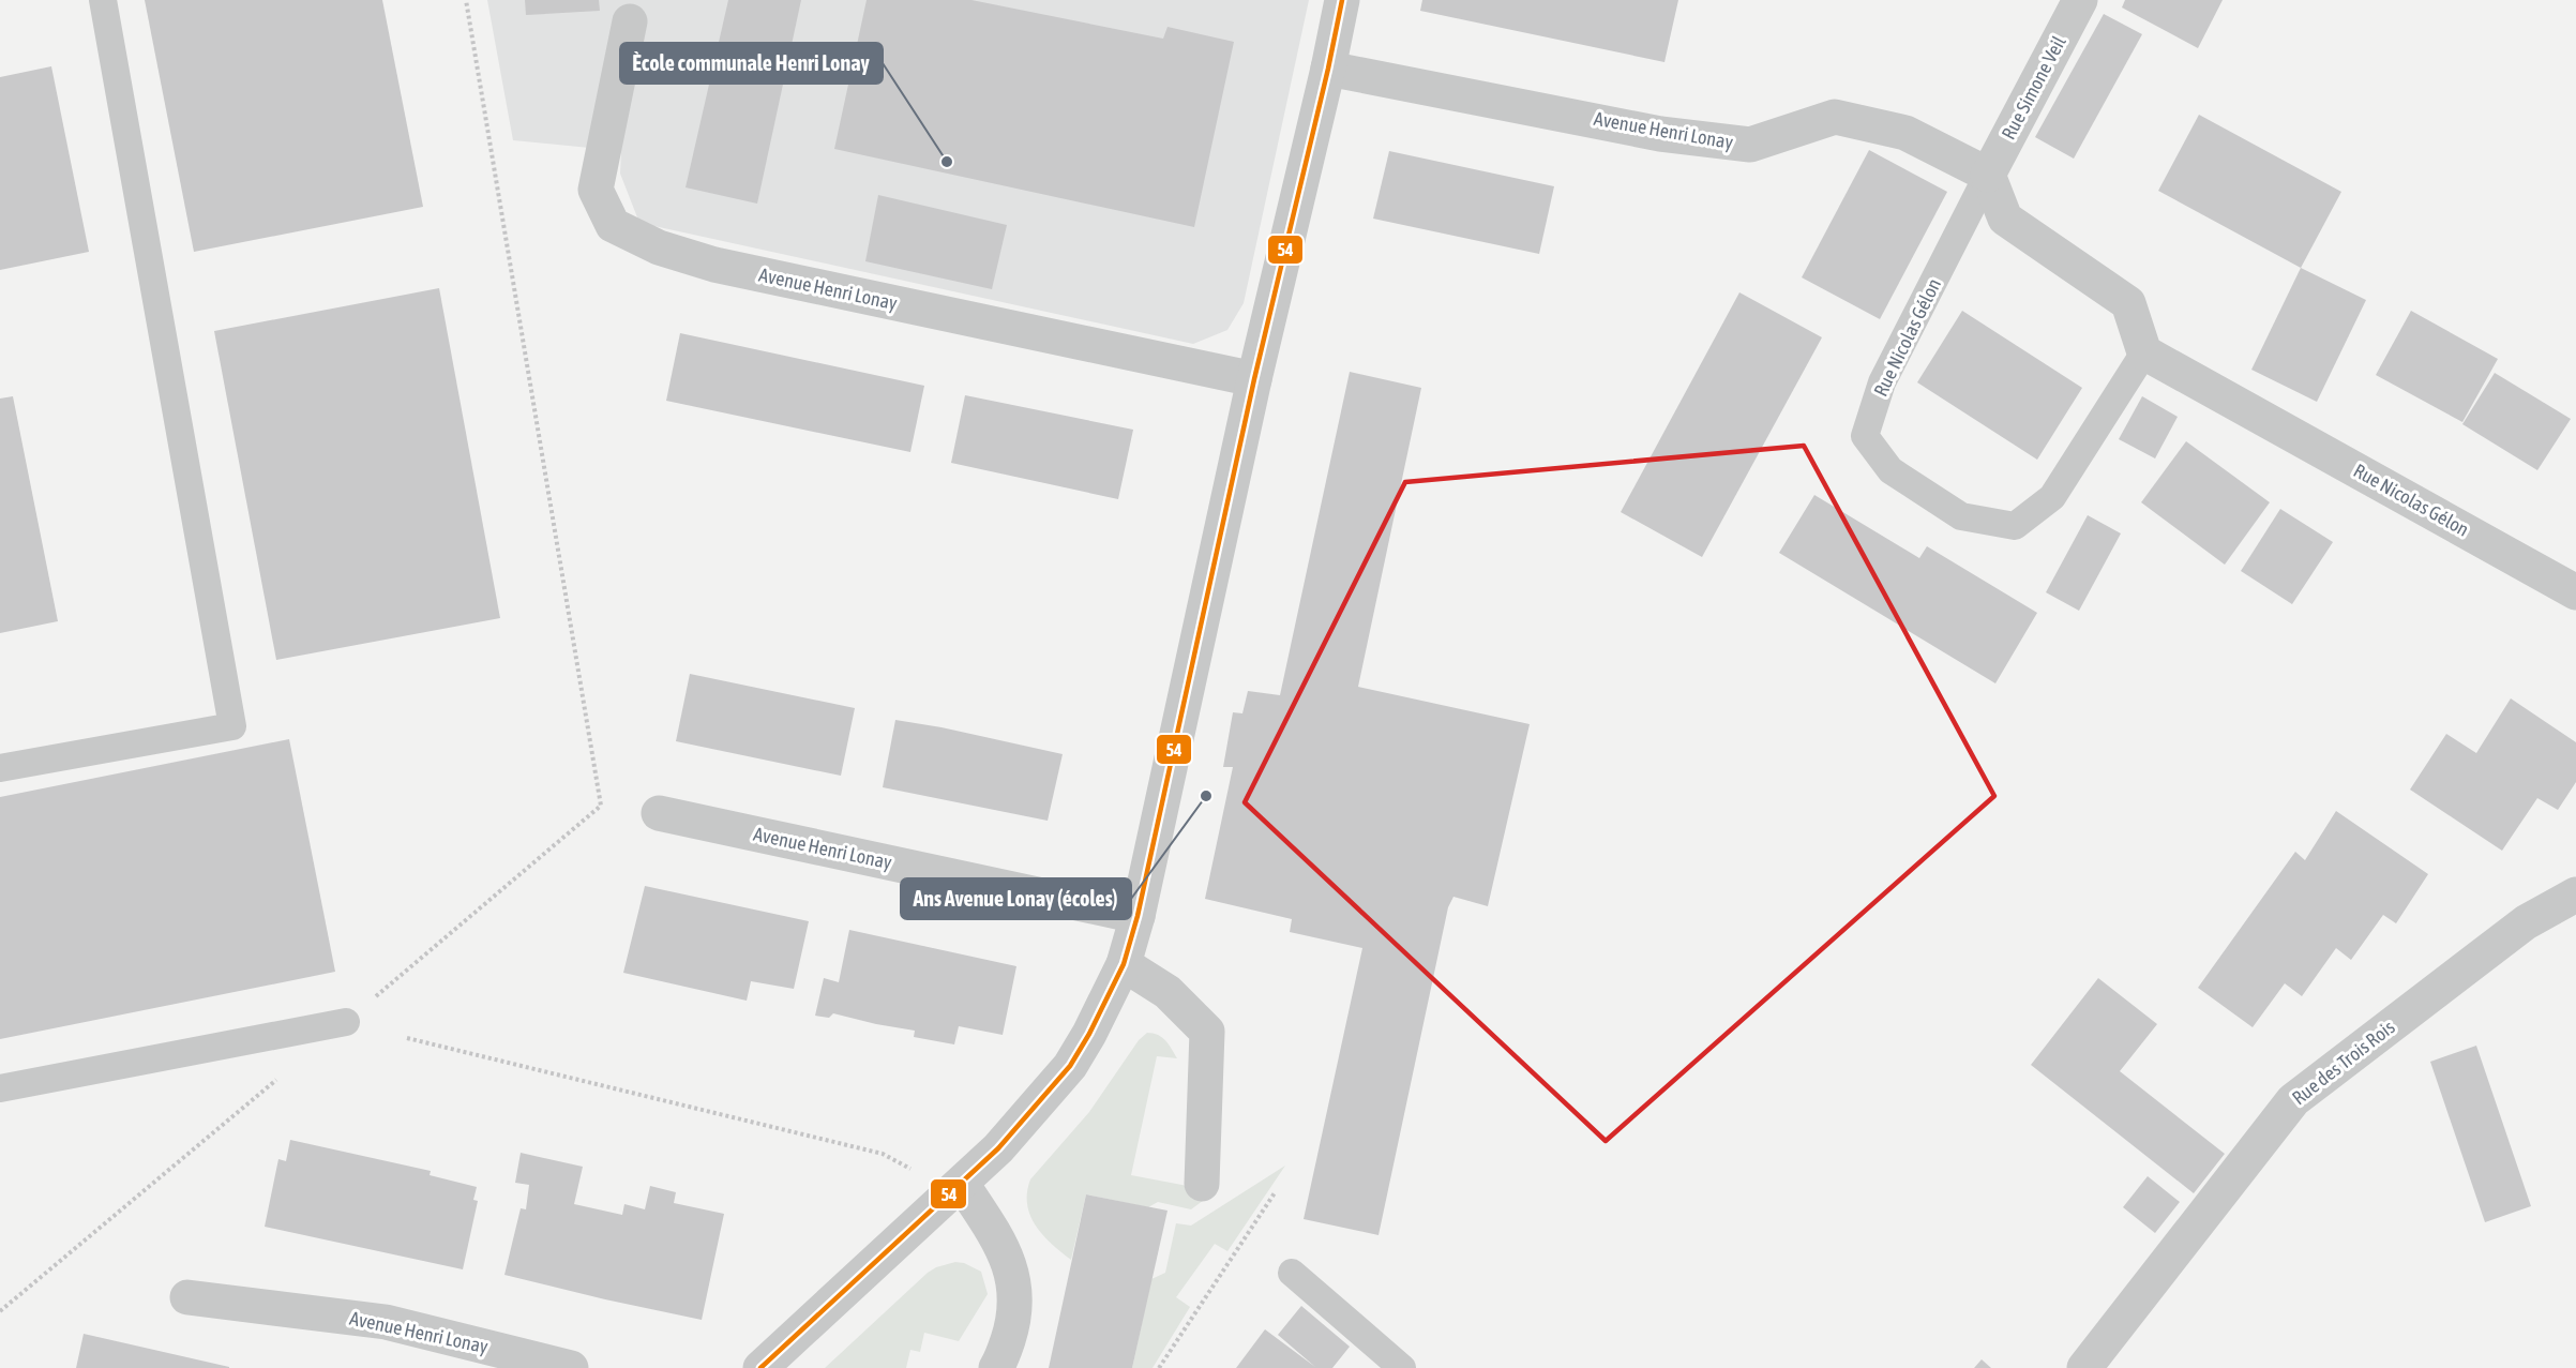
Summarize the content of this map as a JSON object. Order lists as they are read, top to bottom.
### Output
{
  "streets": {
    "street": [
      "Rue Simone Veil",
      "Avenue Henri Lonay",
      "Rue Nicolas Gélon",
      "Rue des Trois Rois"
    ]
  },
  "crossings": [
    ["Rue Simone Veil", "Avenue Henri Lonay"],
    ["Rue Simone Veil", "Rue Nicolas Gélon"],
    ["Avenue Henri Lonay", "Rue Nicolas Gélon"]
  ],
  "places": ["Ècole communale Henri Lonay", "Ans Avenue Lonay (écoles)"],
  "lines": ["transit line 54"]
}
